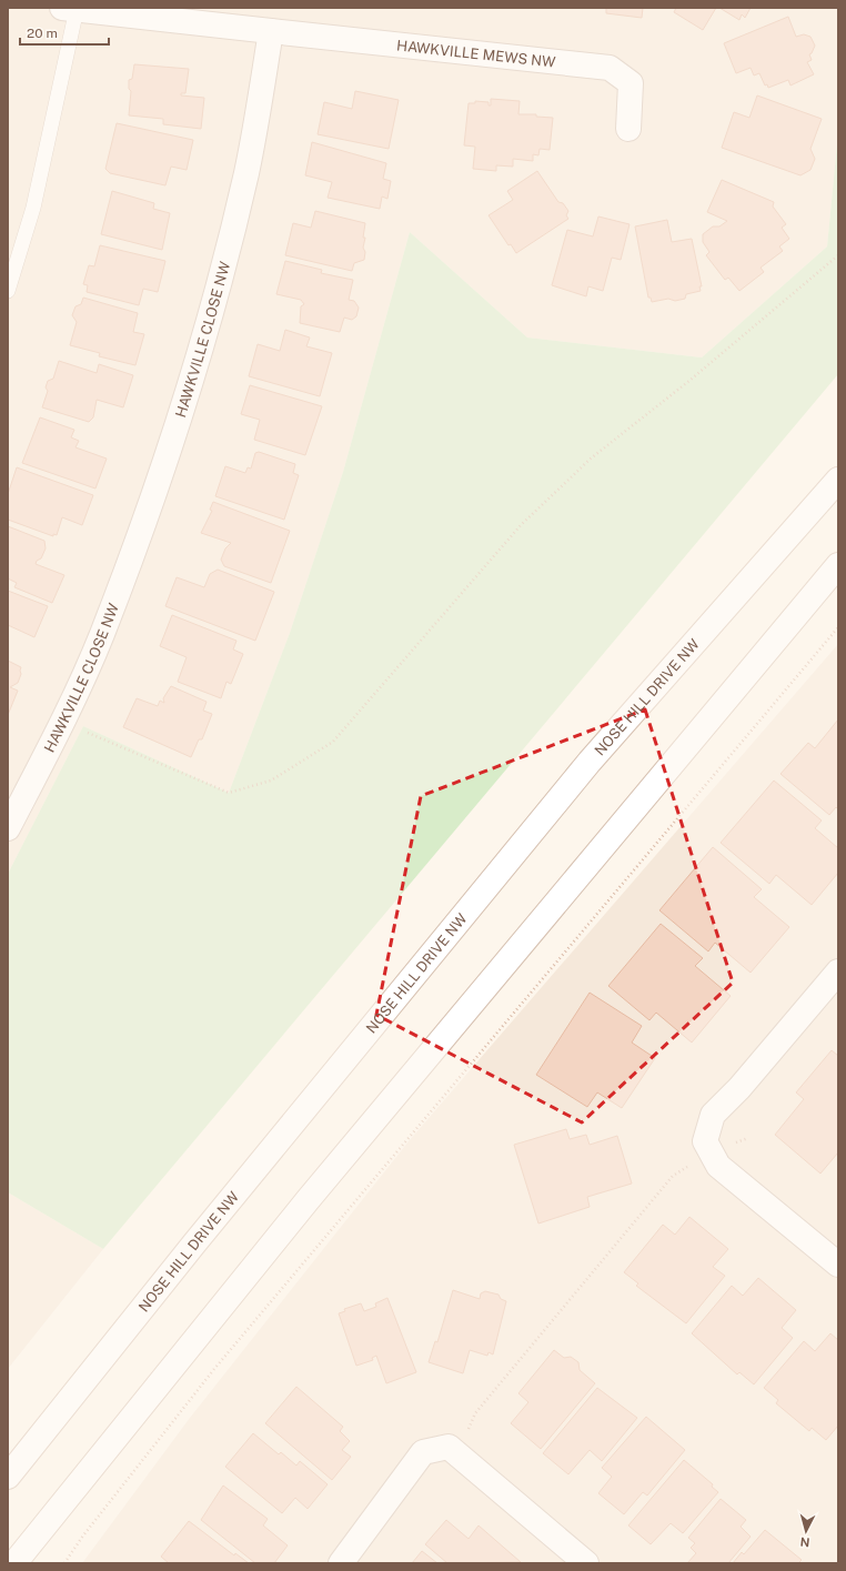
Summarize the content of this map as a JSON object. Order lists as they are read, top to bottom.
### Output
{
  "streets": {
    "main road": ["HAWKVILLE MEWS NW", "HAWKVILLE CLOSE NW", "NOSE HILL DRIVE NW"]
  },
  "crossings": [
    ["HAWKVILLE MEWS NW", "HAWKVILLE CLOSE NW"]
  ],
  "scale_bar": "20 m",
  "north": "bottom"
}
